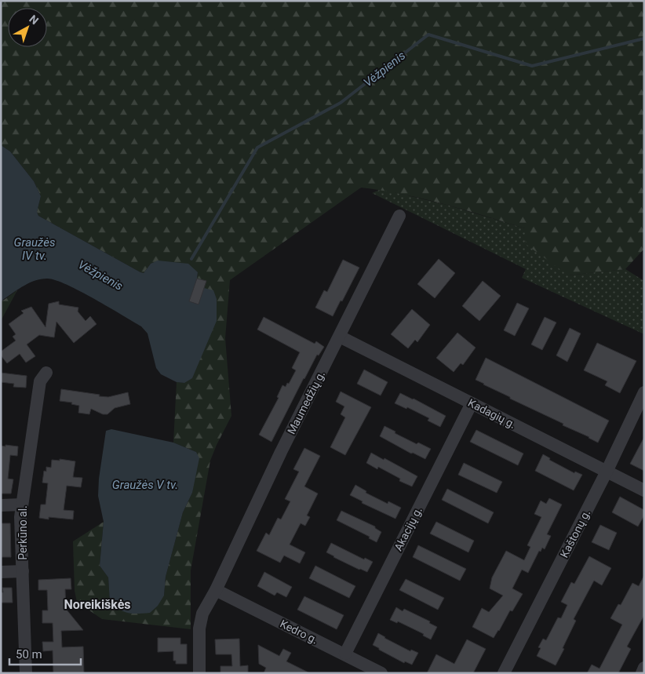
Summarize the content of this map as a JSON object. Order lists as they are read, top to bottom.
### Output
{
  "streets": {
    "street": [
      "Maumedžių g.",
      "Kadagių g.",
      "Akacijų g.",
      "Perkūno al.",
      "Kaštonų g.",
      "Kedro g."
    ]
  },
  "crossings": [
    ["Maumedžių g.", "Kadagių g."],
    ["Maumedžių g.", "Kedro g."],
    ["Kadagių g.", "Akacijų g."],
    ["Kadagių g.", "Kaštonų g."],
    ["Akacijų g.", "Kedro g."]
  ],
  "districts": ["Noreikiškės"],
  "water": ["Vėžpienis", "Graužės IV tv.", "Graužės V tv."],
  "scale_bar": "50 m",
  "north": "top right"
}
